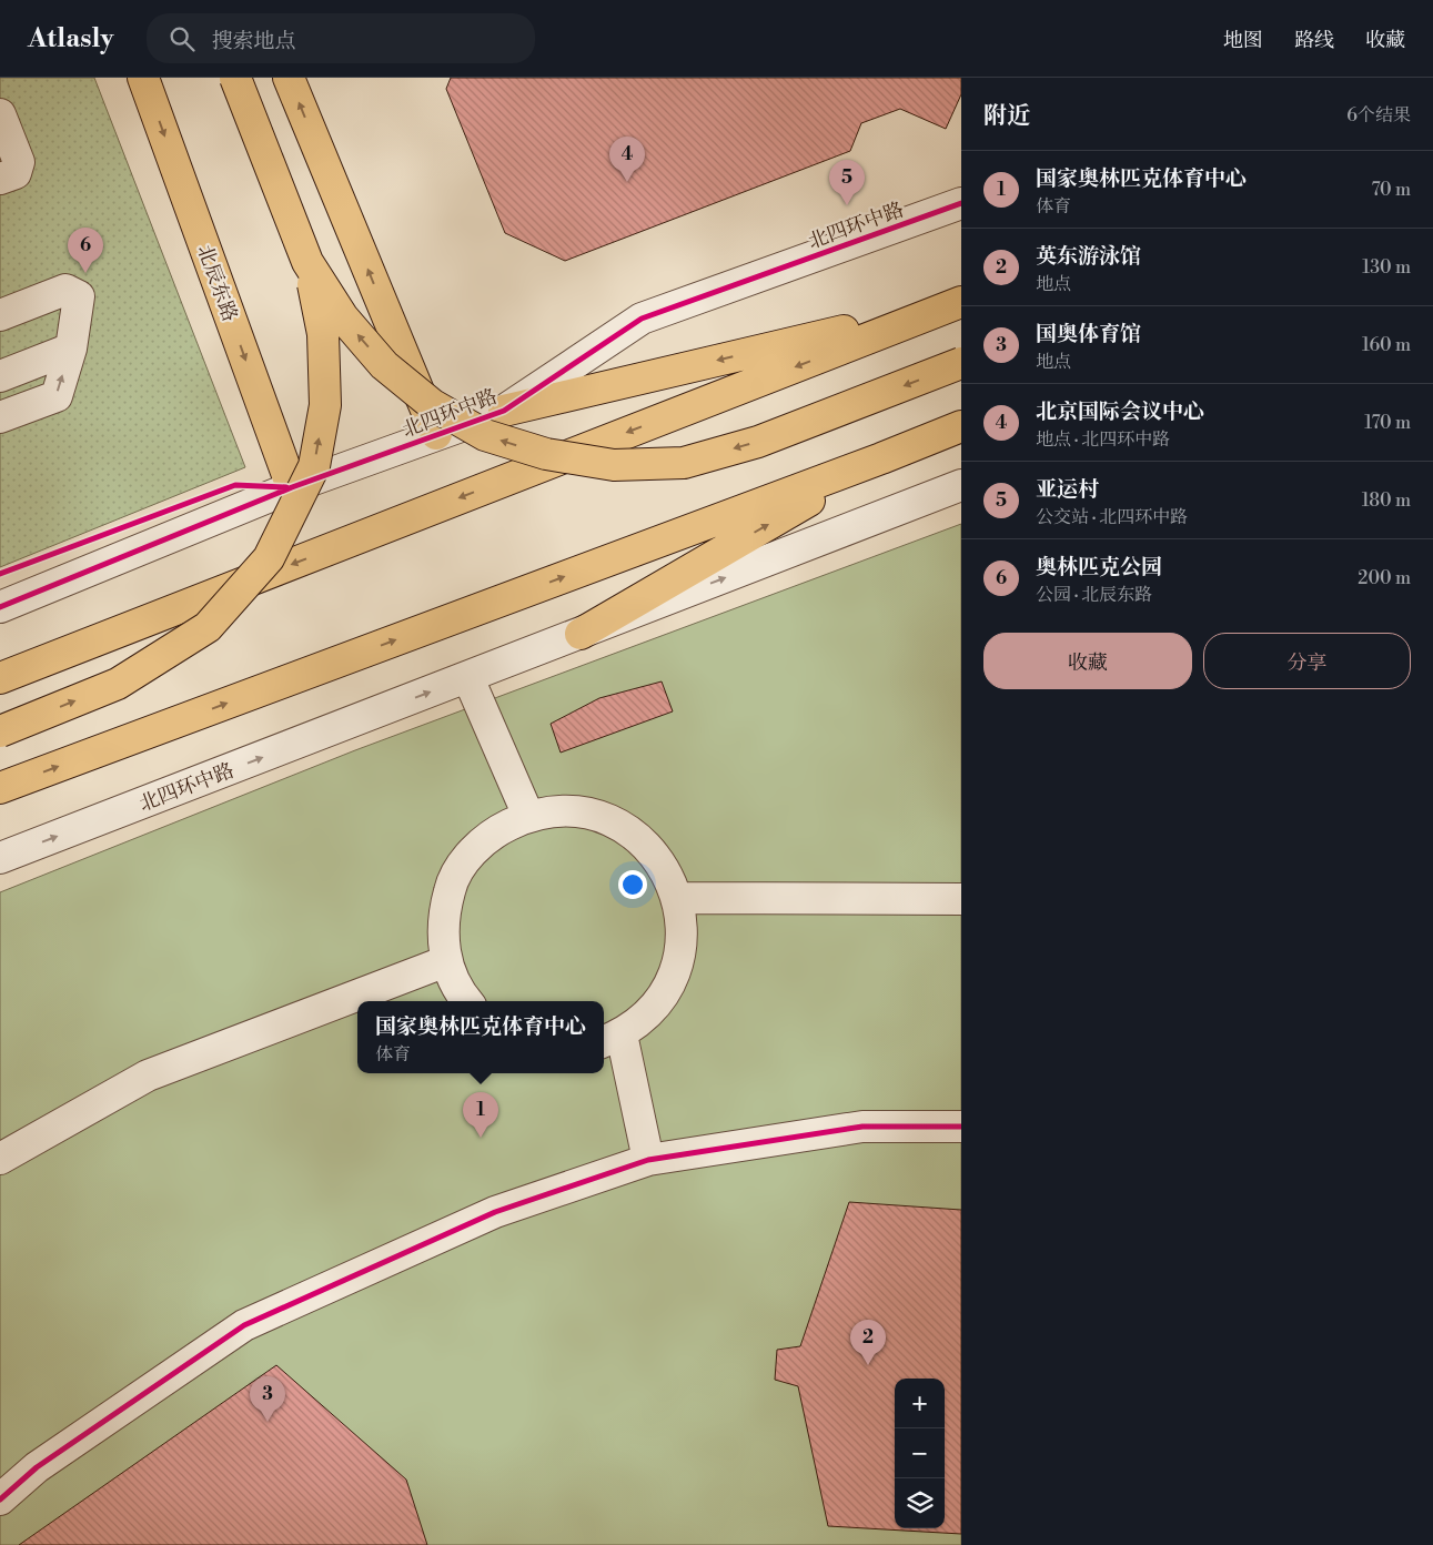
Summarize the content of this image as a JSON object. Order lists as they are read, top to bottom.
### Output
{
  "streets": {
    "main road": ["北辰东路"],
    "street": ["北四环中路"]
  },
  "crossings": [
    ["北四环中路", "北辰东路"]
  ],
  "page": {
    "header": "Atlasly",
    "search": "搜索地点",
    "nav": ["地图", "路线", "收藏"],
    "heading": ["附近", "6个结果"],
    "pins": [
      "4",
      "5",
      "6",
      "1",
      "2",
      "3"
    ],
    "list": [
      {
        "mark": "1",
        "name": "国家奥林匹克体育中心",
        "note": "体育",
        "value": "70 m"
      },
      {
        "mark": "2",
        "name": "英东游泳馆",
        "note": "地点",
        "value": "130 m"
      },
      {
        "mark": "3",
        "name": "国奥体育馆",
        "note": "地点",
        "value": "160 m"
      },
      {
        "mark": "4",
        "name": "北京国际会议中心",
        "note": "地点 · 北四环中路",
        "value": "170 m"
      },
      {
        "mark": "5",
        "name": "亚运村",
        "note": "公交站 · 北四环中路",
        "value": "180 m"
      },
      {
        "mark": "6",
        "name": "奥林匹克公园",
        "note": "公园 · 北辰东路",
        "value": "200 m"
      }
    ],
    "buttons": ["收藏", "分享"],
    "popup": ["国家奥林匹克体育中心", "体育"],
    "map_buttons": ["+", "−"]
  }
}
